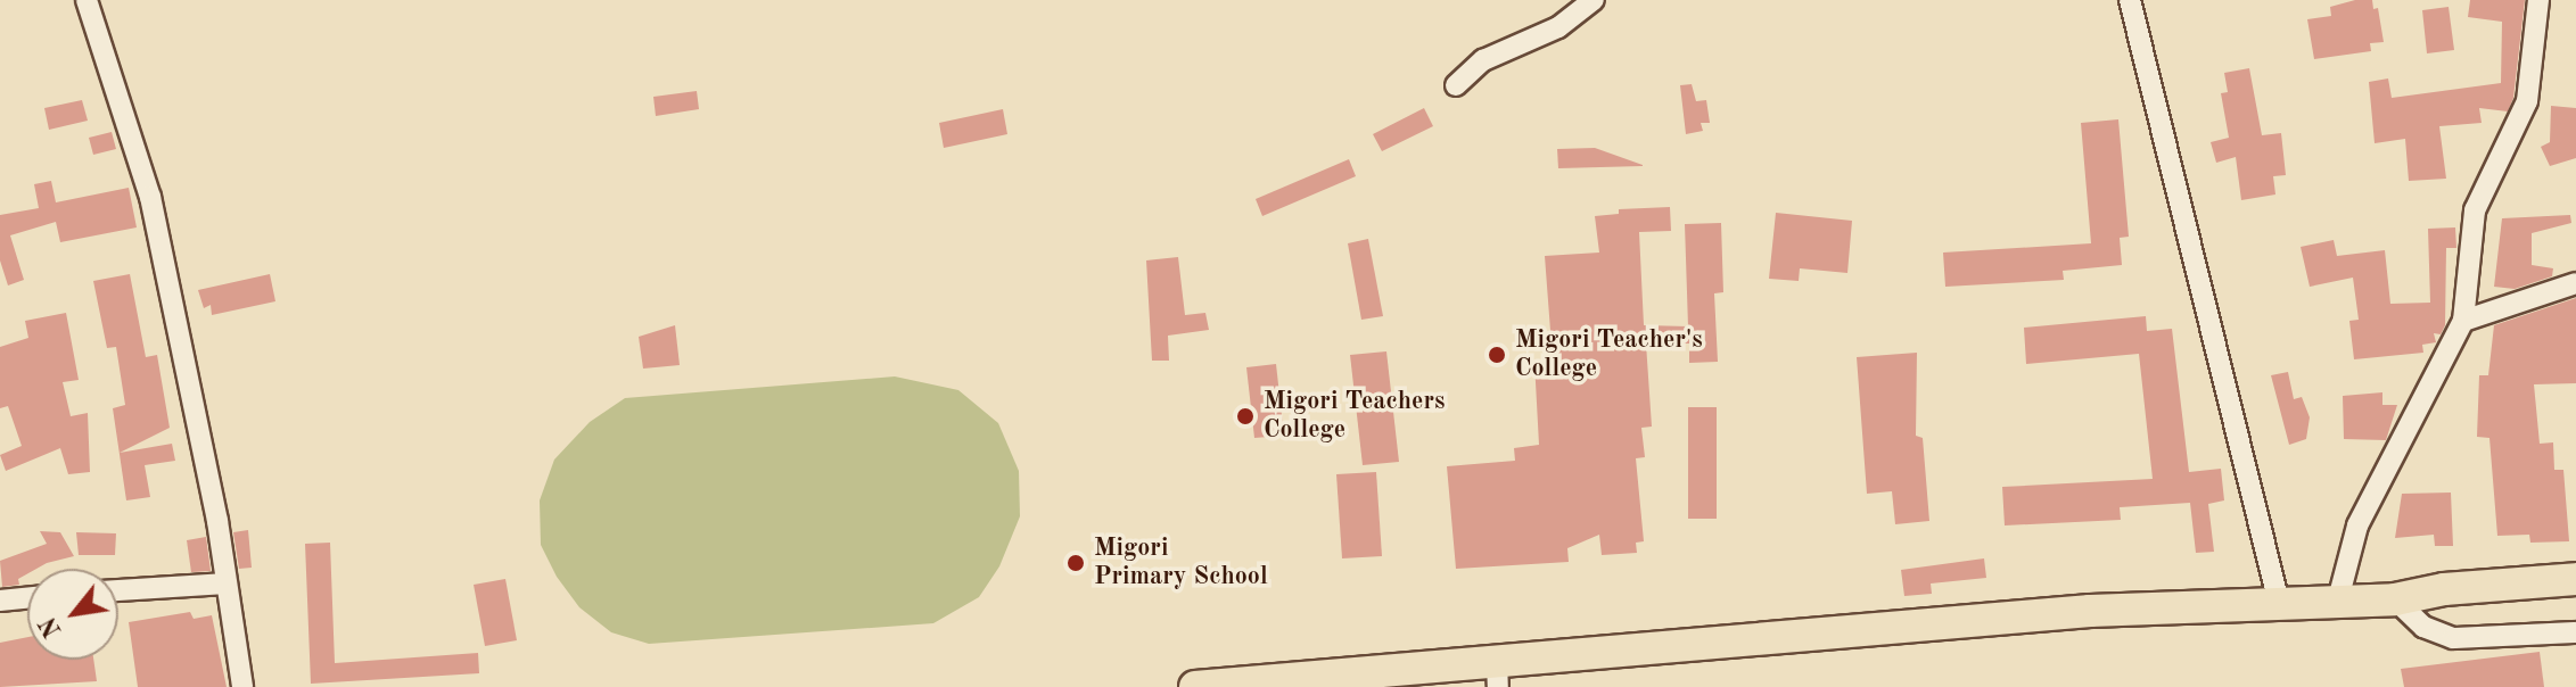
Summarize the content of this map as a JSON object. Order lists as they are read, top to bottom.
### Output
{
  "places": ["Migori Teacher's College", "Migori Teachers College", "Migori Primary School"],
  "north": "bottom left"
}
